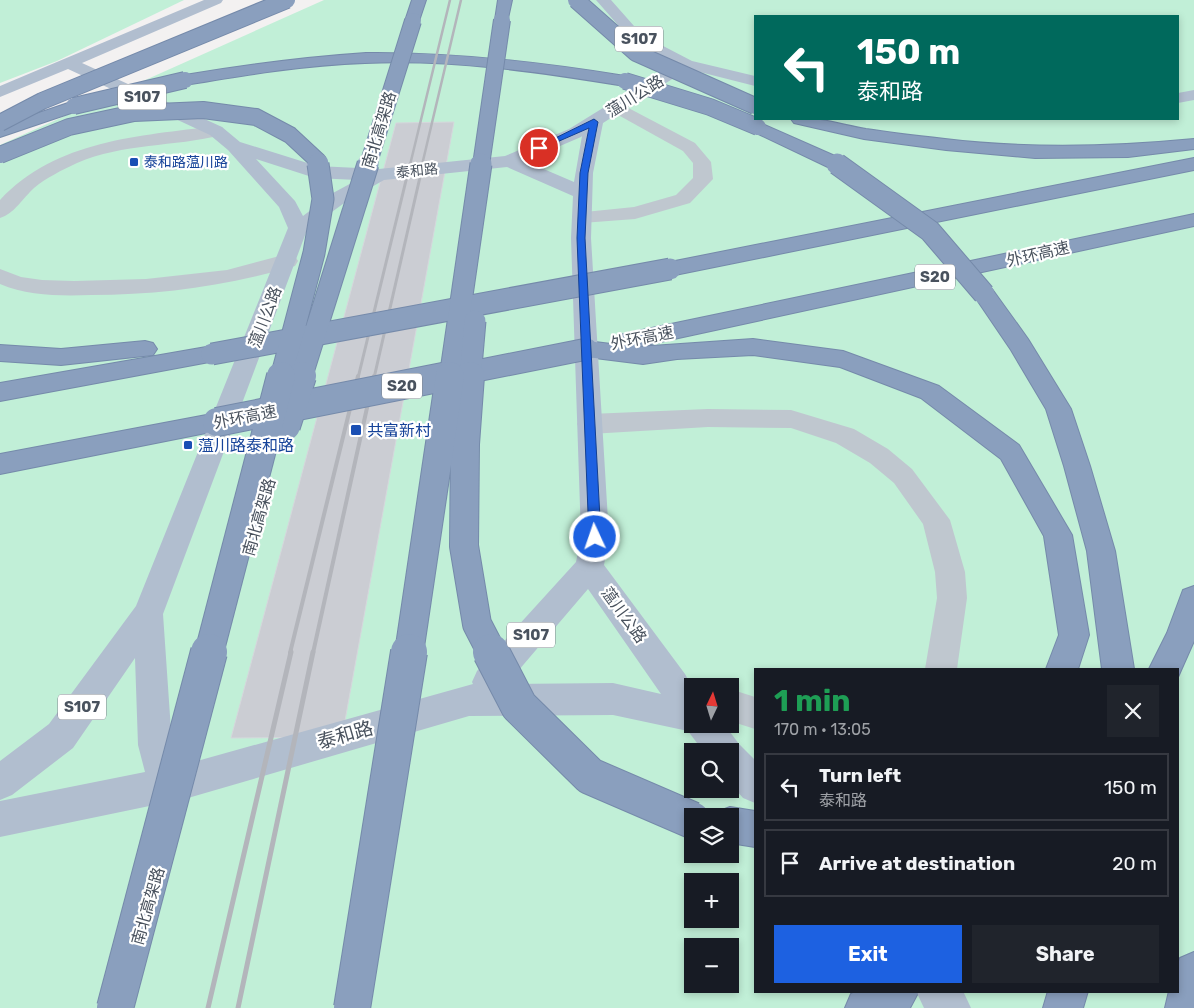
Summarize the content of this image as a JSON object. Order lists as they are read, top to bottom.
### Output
{
  "streets": {
    "highway": ["南北高架路", "外环高速", "S20"],
    "main road": ["S107", "蕰川公路", "泰和路"]
  },
  "crossings": [
    ["S107", "蕰川公路"],
    ["S107", "泰和路"],
    ["蕰川公路", "泰和路"]
  ],
  "places": {
    "transit": ["泰和路蕰川路", "共富新村", "蕰川路泰和路"]
  },
  "north": "top",
  "page": {
    "turn": ["150 m", "泰和路"],
    "heading": ["1 min", "170 m · 13:05"],
    "map_buttons": ["+", "−"],
    "list": [
      {
        "name": "Turn left",
        "note": "泰和路",
        "value": "150 m"
      },
      {
        "name": "Arrive at destination",
        "value": "20 m"
      }
    ],
    "buttons": ["Exit", "Share"]
  }
}
